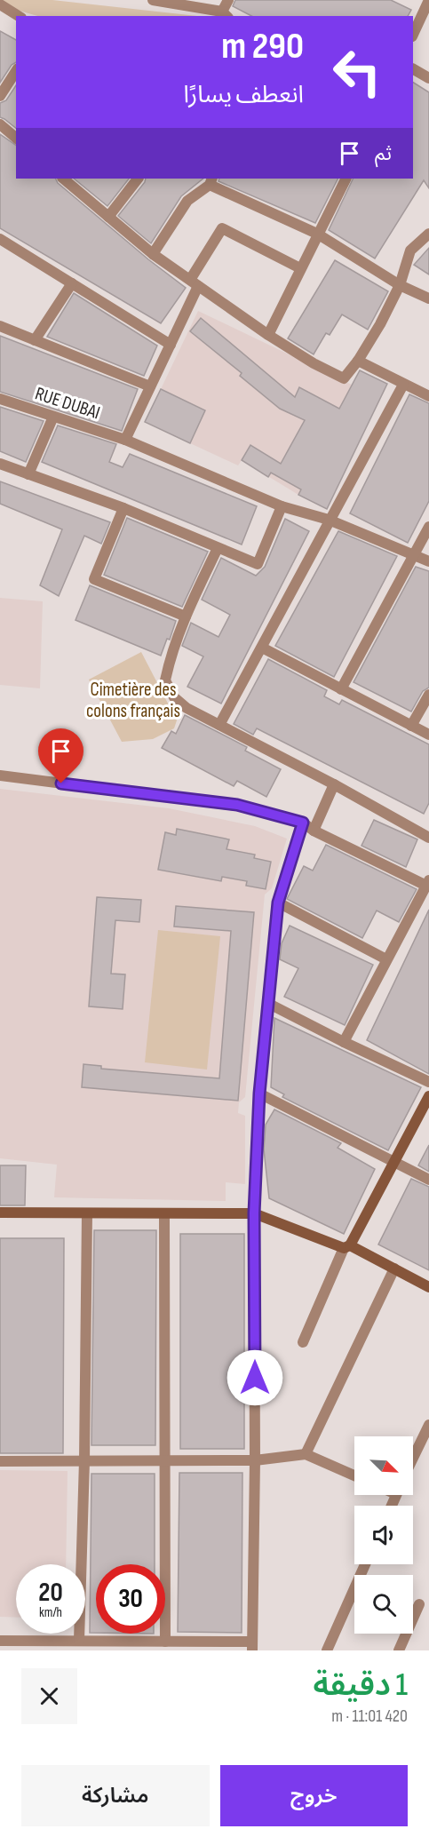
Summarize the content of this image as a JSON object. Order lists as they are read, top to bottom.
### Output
{
  "streets": {
    "street": ["RUE DUBAI"]
  },
  "parks": ["Cimetière des colons français"],
  "north": "bottom right",
  "page": {
    "turn": ["290 m", "انعطف يسارًا"],
    "then": "ثم",
    "speed": "20 km/h",
    "limit": "30",
    "heading": ["1 دقيقة", "420 m · 11:01"],
    "buttons": ["خروج", "مشاركة"]
  }
}
